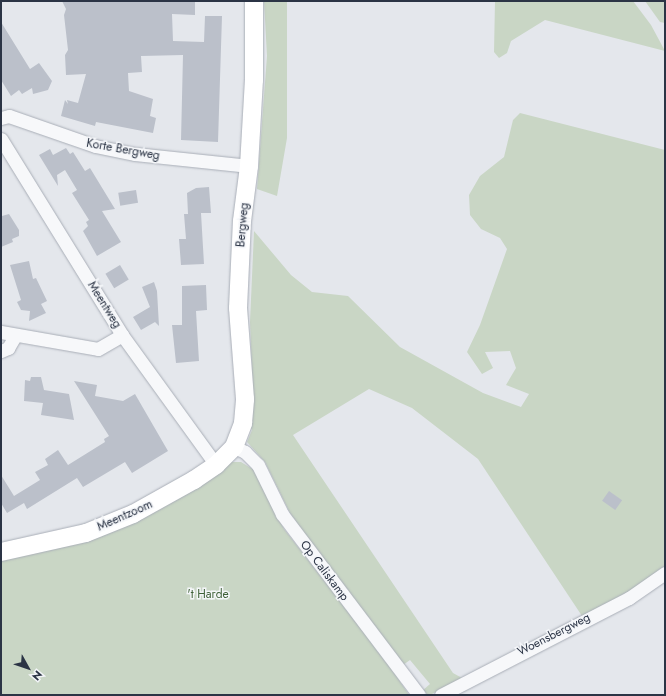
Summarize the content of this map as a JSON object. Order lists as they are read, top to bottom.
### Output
{
  "streets": {
    "street": [
      "Korte Bergweg",
      "Bergweg",
      "Meentweg",
      "Meentzoom",
      "Op Caliskamp",
      "Woensbergweg"
    ]
  },
  "crossings": [
    ["Korte Bergweg", "Bergweg"],
    ["Bergweg", "Meentzoom"],
    ["Bergweg", "Op Caliskamp"],
    ["Meentweg", "Meentzoom"],
    ["Meentzoom", "Op Caliskamp"]
  ],
  "parks": ["'t Harde"],
  "north": "bottom right"
}
